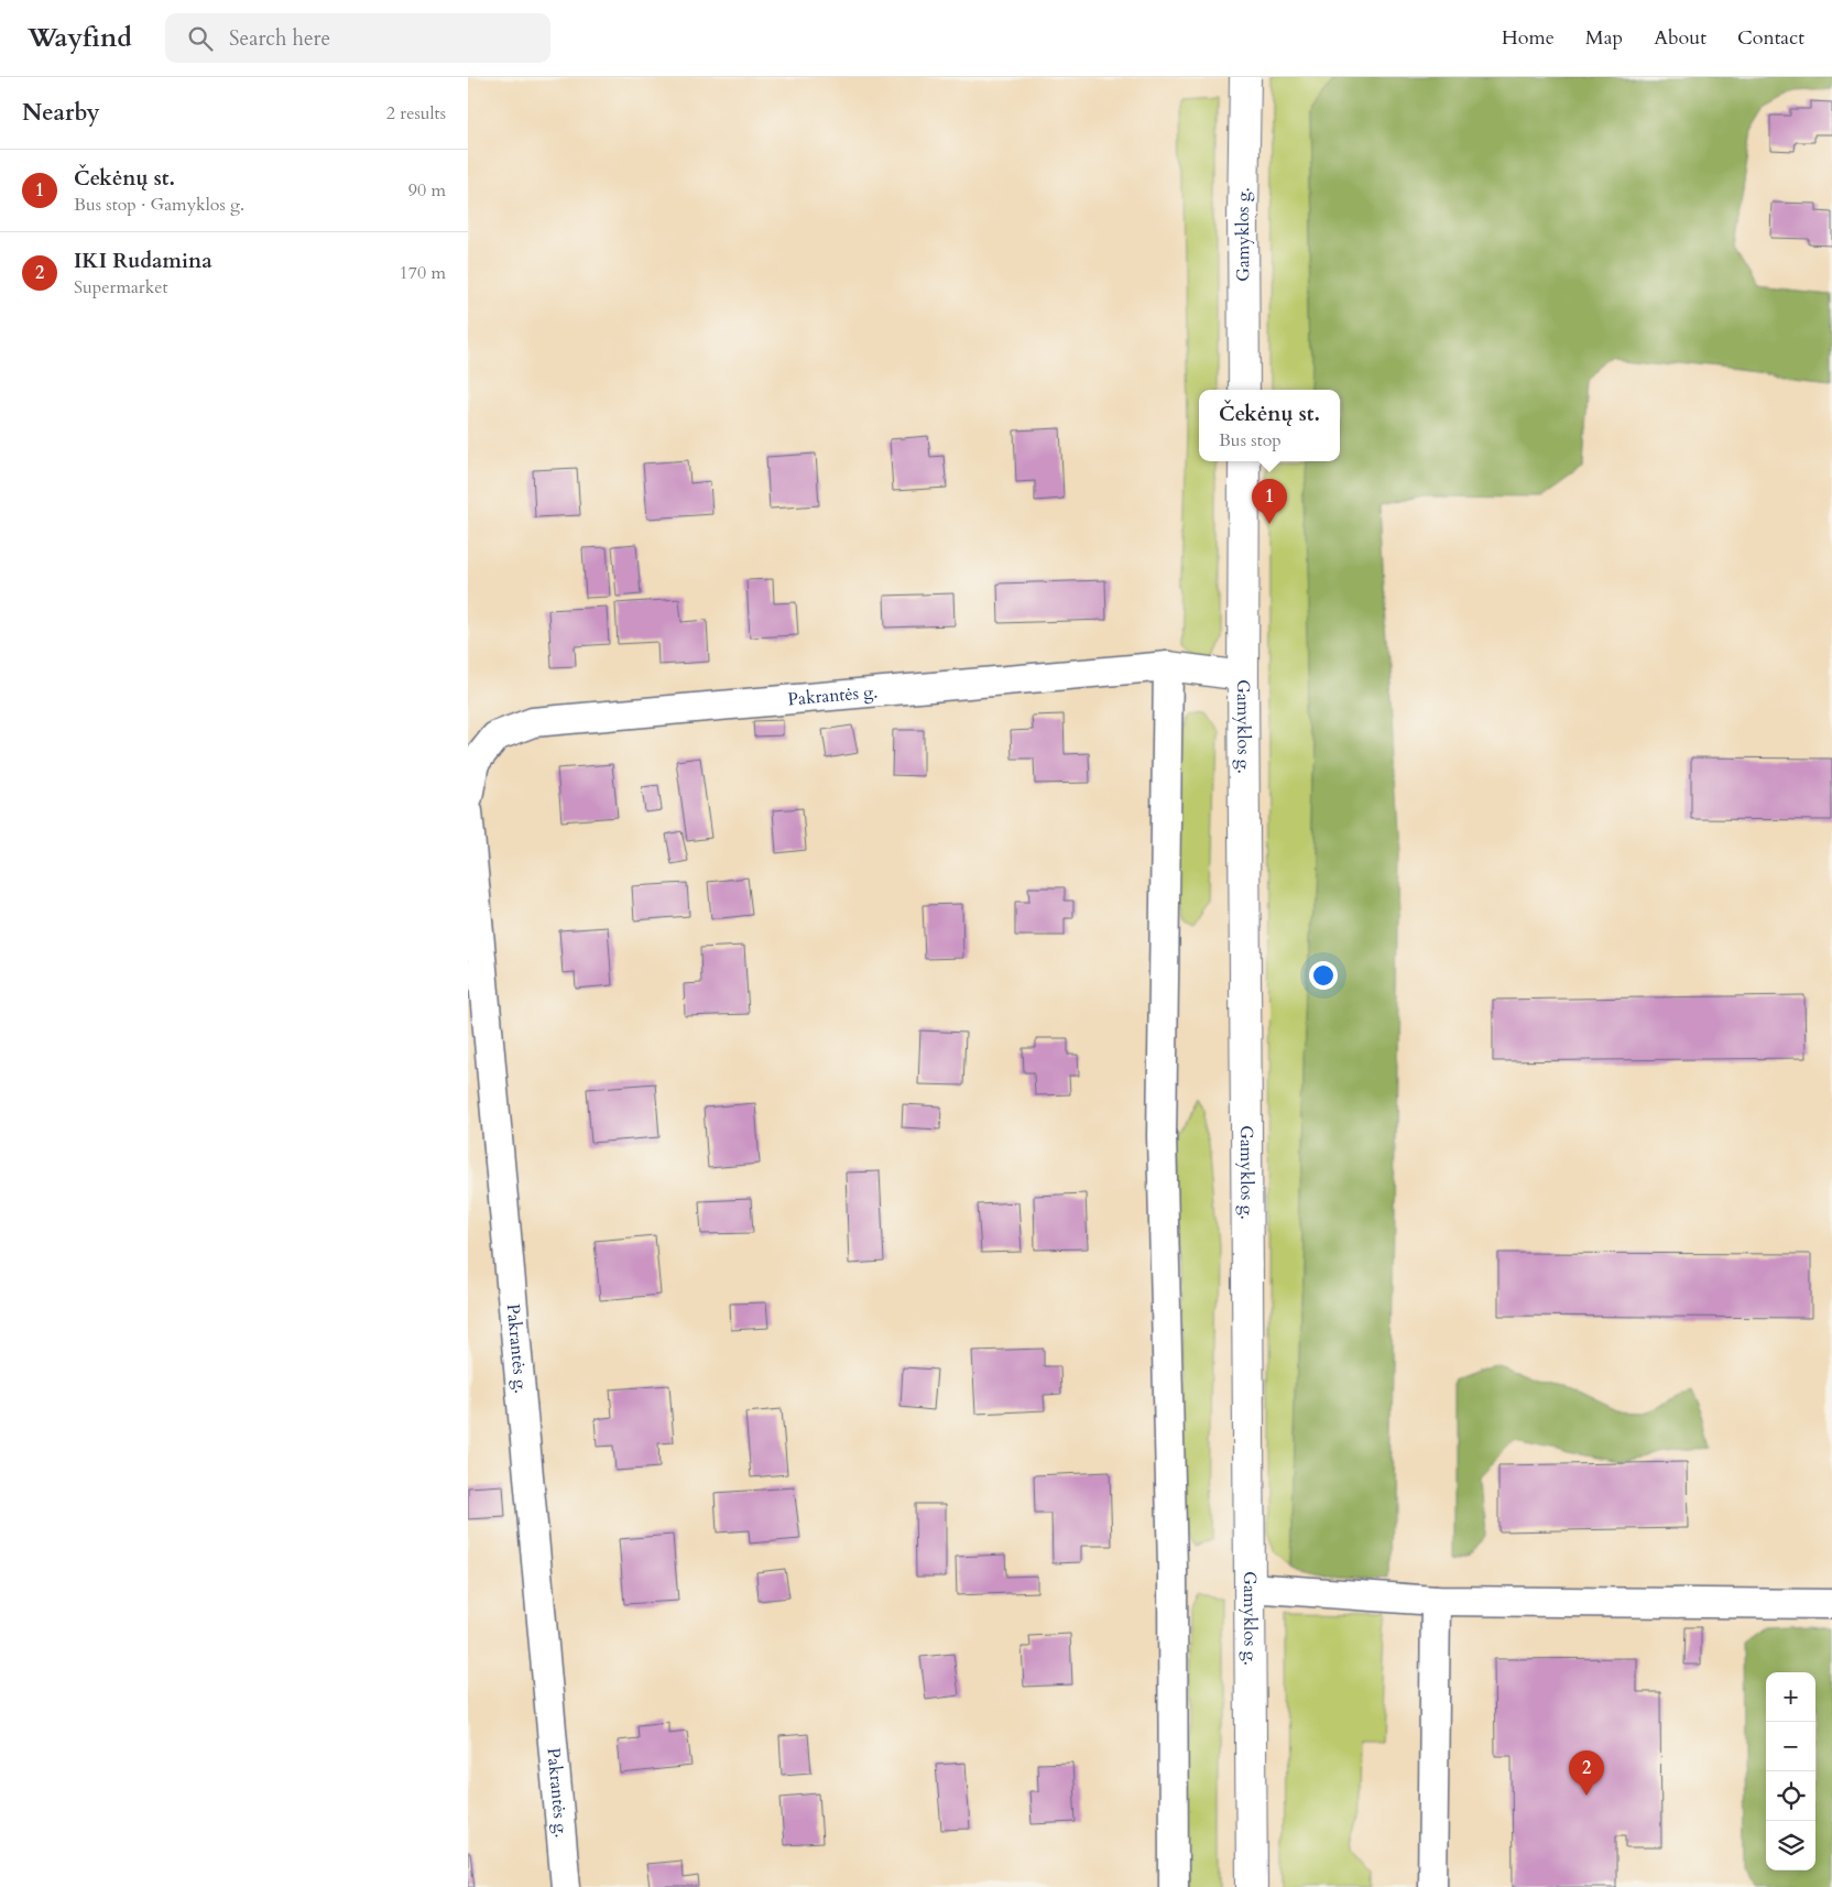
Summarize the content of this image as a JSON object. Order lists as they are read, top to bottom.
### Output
{
  "streets": {
    "main road": ["Gamyklos g."],
    "street": ["Pakrantės g."]
  },
  "crossings": [
    ["Gamyklos g.", "Pakrantės g."]
  ],
  "page": {
    "header": "Wayfind",
    "search": "Search here",
    "nav": [
      "Home",
      "Map",
      "About",
      "Contact"
    ],
    "heading": ["Nearby", "2 results"],
    "list": [
      {
        "mark": "1",
        "name": "Čekėnų st.",
        "note": "Bus stop · Gamyklos g.",
        "value": "90 m"
      },
      {
        "mark": "2",
        "name": "IKI Rudamina",
        "note": "Supermarket",
        "value": "170 m"
      }
    ],
    "popup": ["Čekėnų st.", "Bus stop"],
    "pins": ["1", "2"],
    "map_buttons": ["+", "−"]
  }
}
